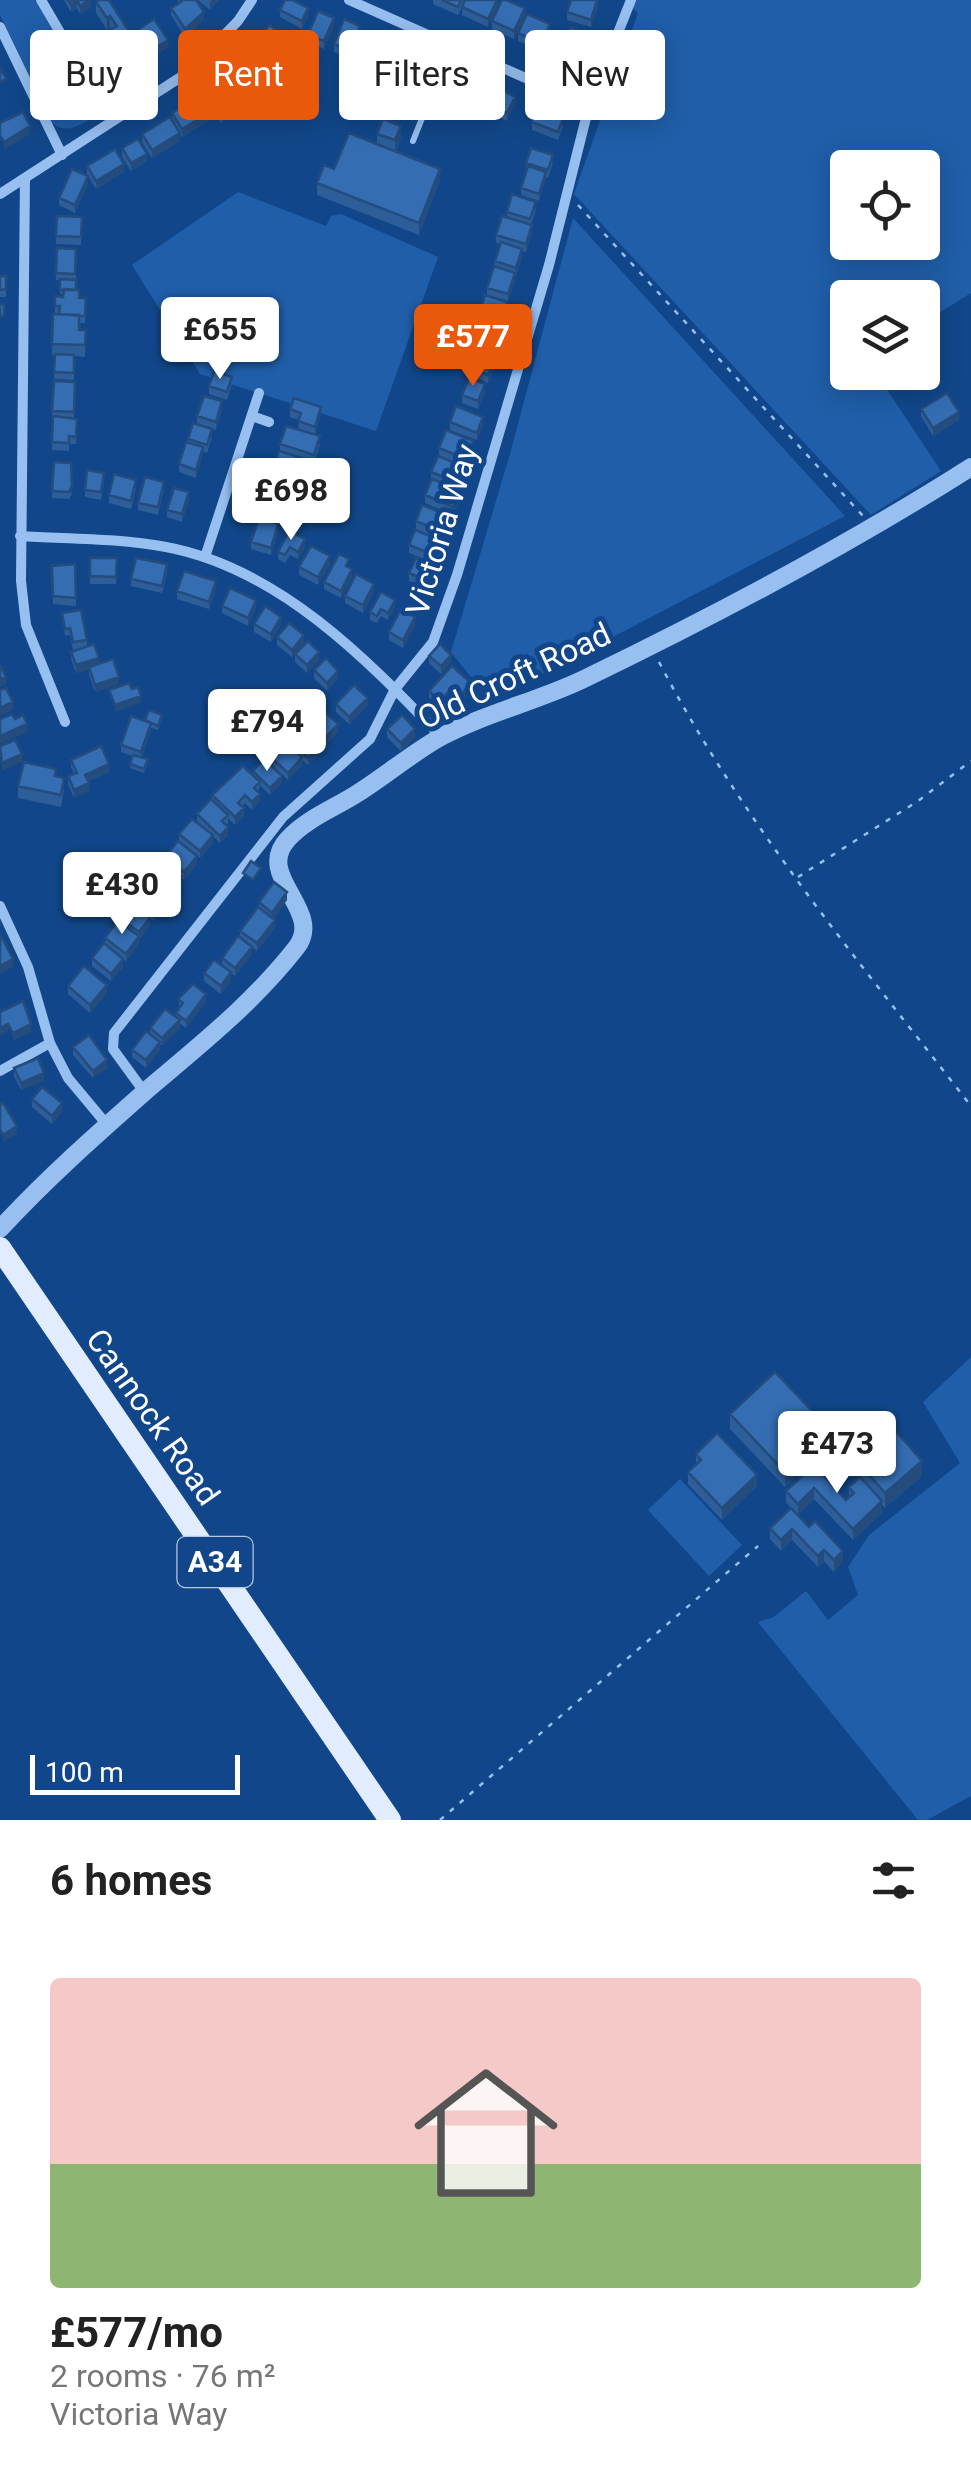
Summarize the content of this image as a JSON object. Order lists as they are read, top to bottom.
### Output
{
  "streets": {
    "main road": ["Cannock Road", "A34"],
    "street": ["Victoria Way", "Old Croft Road"]
  },
  "crossings": [
    ["Victoria Way", "Old Croft Road"]
  ],
  "scale_bar": "100 m",
  "page": {
    "chip": [
      "Buy",
      "Rent",
      "Filters",
      "New"
    ],
    "price": [
      "£655",
      "£577",
      "£698",
      "£794",
      "£430",
      "£473"
    ],
    "scale": "100 m",
    "heading": "6 homes",
    "list": [
      {
        "name": "£577/mo",
        "note": "2 rooms · 76 m² · Victoria Way"
      }
    ]
  }
}
